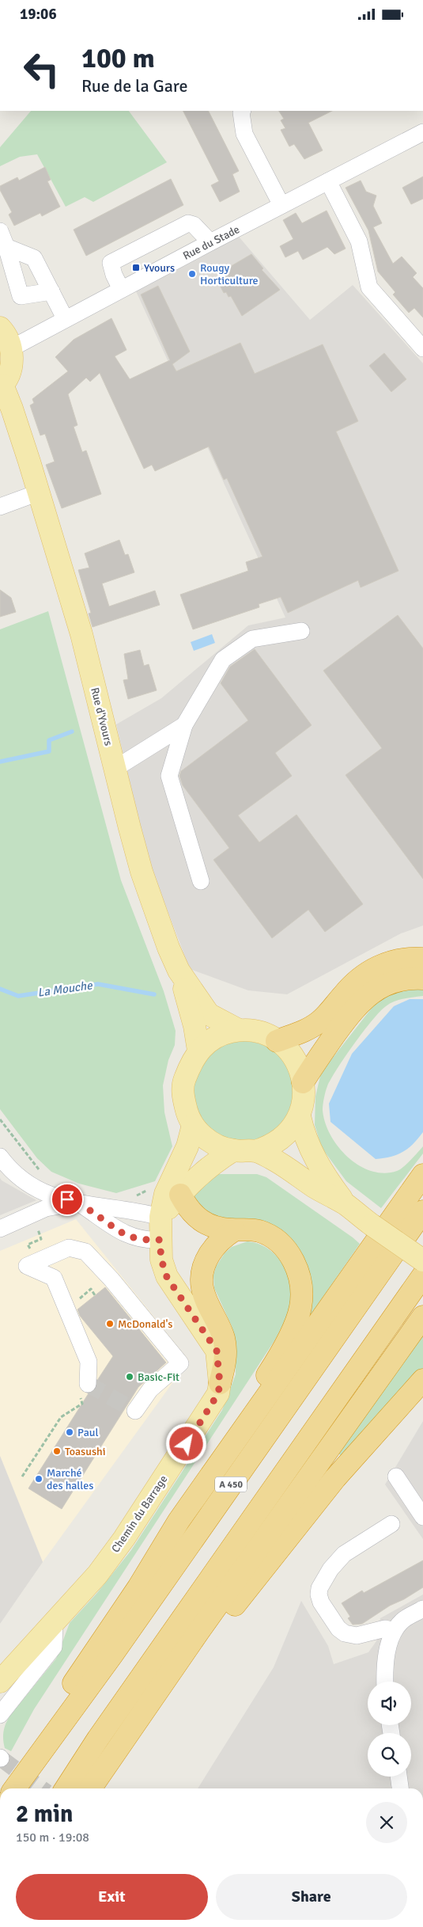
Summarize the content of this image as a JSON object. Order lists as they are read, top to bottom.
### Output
{
  "streets": {
    "highway": ["A 450"],
    "main road": ["Rue d'Yvours", "Chemin du Barrage"],
    "street": ["Rue du Stade"]
  },
  "water": ["La Mouche"],
  "places": {
    "transit": ["Yvours"],
    "other": [
      "Rougy Horticulture",
      "McDonald's",
      "Basic-Fit",
      "Paul",
      "Toasushi",
      "Marché des halles"
    ]
  },
  "page": {
    "status": "19:06",
    "turn": ["100 m", "Rue de la Gare"],
    "heading": ["2 min", "150 m · 19:08"],
    "buttons": ["Exit", "Share"]
  }
}
